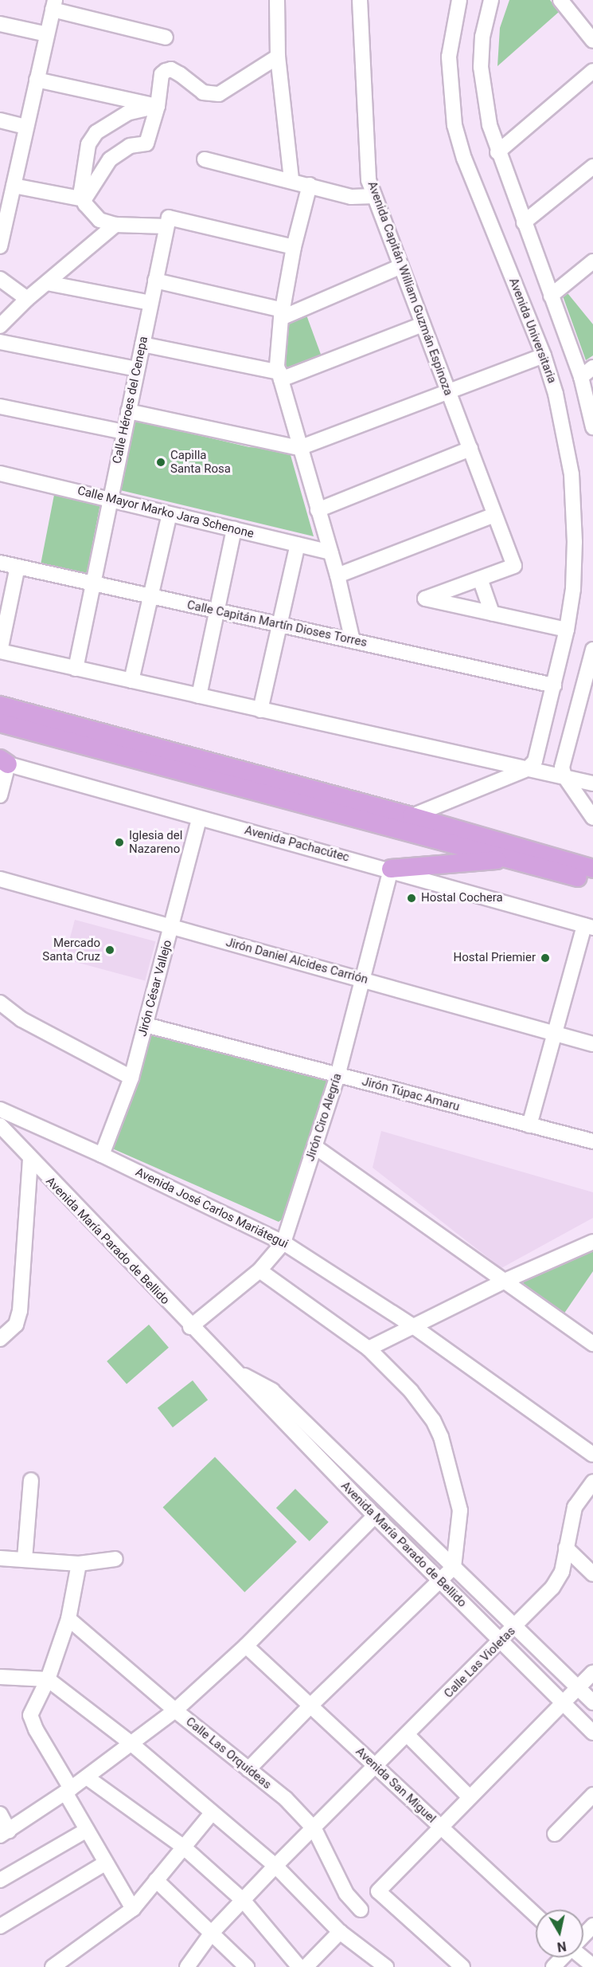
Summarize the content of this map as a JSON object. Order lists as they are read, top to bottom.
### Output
{
  "streets": {
    "street": [
      "Avenida Capitán William Guzmán Espinoza",
      "Avenida Universitaria",
      "Calle Héroes del Cenepa",
      "Calle Mayor Marko Jara Schenone",
      "Calle Capitán Martín Dioses Torres",
      "Avenida Pachacútec",
      "Jirón Daniel Alcides Carrión",
      "Jirón César Vallejo",
      "Jirón Túpac Amaru",
      "Jirón Ciro Alegría",
      "Avenida José Carlos Mariátegui",
      "Avenida María Parado de Bellido",
      "Calle Las Violetas",
      "Calle Las Orquídeas",
      "Avenida San Miguel"
    ]
  },
  "crossings": [
    ["Avenida Universitaria", "Calle Capitán Martín Dioses Torres"],
    ["Calle Héroes del Cenepa", "Calle Mayor Marko Jara Schenone"],
    ["Calle Héroes del Cenepa", "Calle Capitán Martín Dioses Torres"],
    ["Avenida Pachacútec", "Jirón César Vallejo"],
    ["Avenida Pachacútec", "Jirón Ciro Alegría"],
    ["Jirón Daniel Alcides Carrión", "Jirón César Vallejo"],
    ["Jirón Daniel Alcides Carrión", "Jirón Ciro Alegría"],
    ["Jirón César Vallejo", "Jirón Túpac Amaru"],
    ["Jirón César Vallejo", "Avenida José Carlos Mariátegui"],
    ["Jirón Túpac Amaru", "Jirón Ciro Alegría"],
    ["Jirón Ciro Alegría", "Avenida José Carlos Mariátegui"],
    ["Jirón Ciro Alegría", "Avenida María Parado de Bellido"],
    ["Avenida María Parado de Bellido", "Calle Las Violetas"],
    ["Calle Las Violetas", "Calle Las Orquídeas"],
    ["Calle Las Violetas", "Avenida San Miguel"]
  ],
  "places": [
    "Capilla Santa Rosa",
    "Iglesia del Nazareno",
    "Hostal Cochera",
    "Mercado Santa Cruz",
    "Hostal Priemier"
  ],
  "north": "bottom"
}
